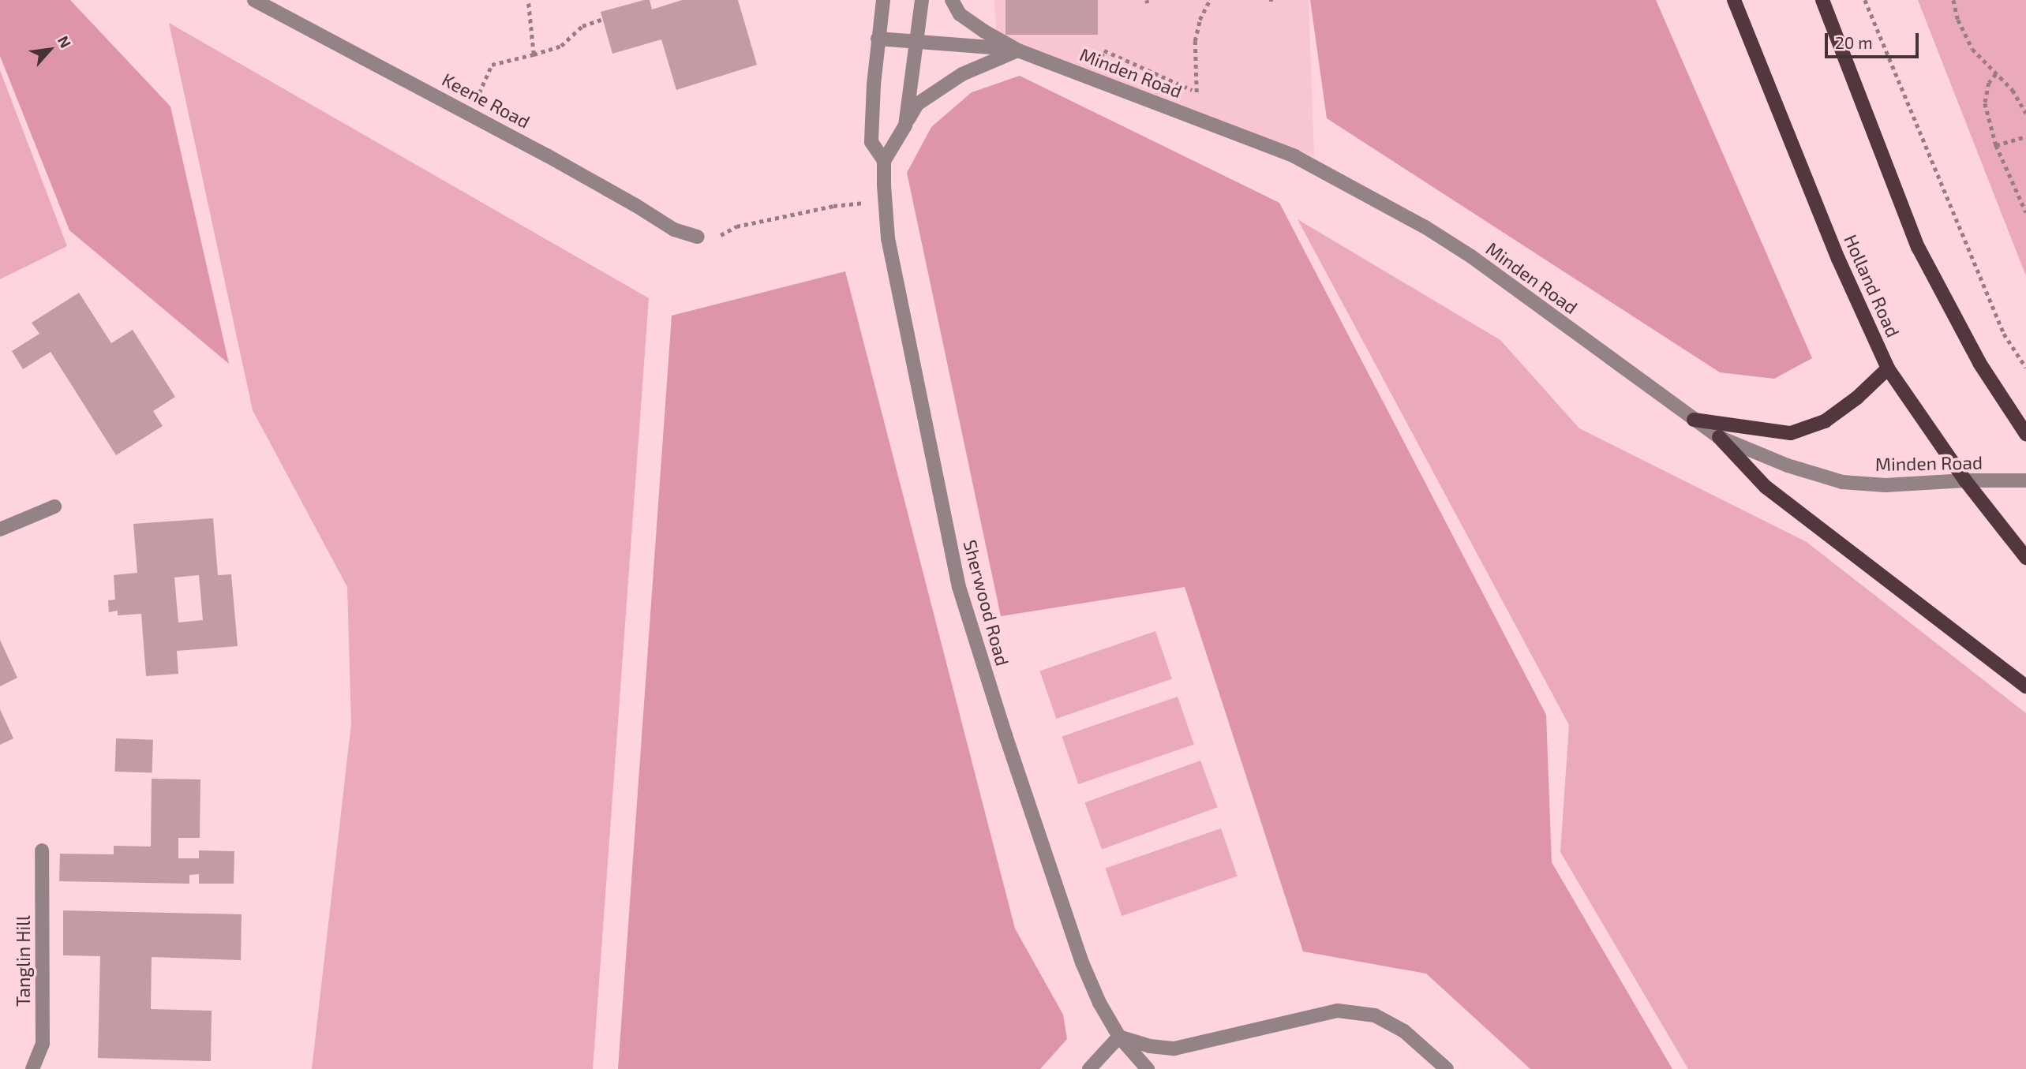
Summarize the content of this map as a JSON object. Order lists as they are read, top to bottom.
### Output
{
  "streets": {
    "main road": ["Holland Road"],
    "street": [
      "Minden Road",
      "Keene Road",
      "Sherwood Road",
      "Tanglin Hill"
    ]
  },
  "crossings": [
    ["Minden Road", "Holland Road"],
    ["Minden Road", "Sherwood Road"]
  ],
  "scale_bar": "20 m",
  "north": "top right"
}
